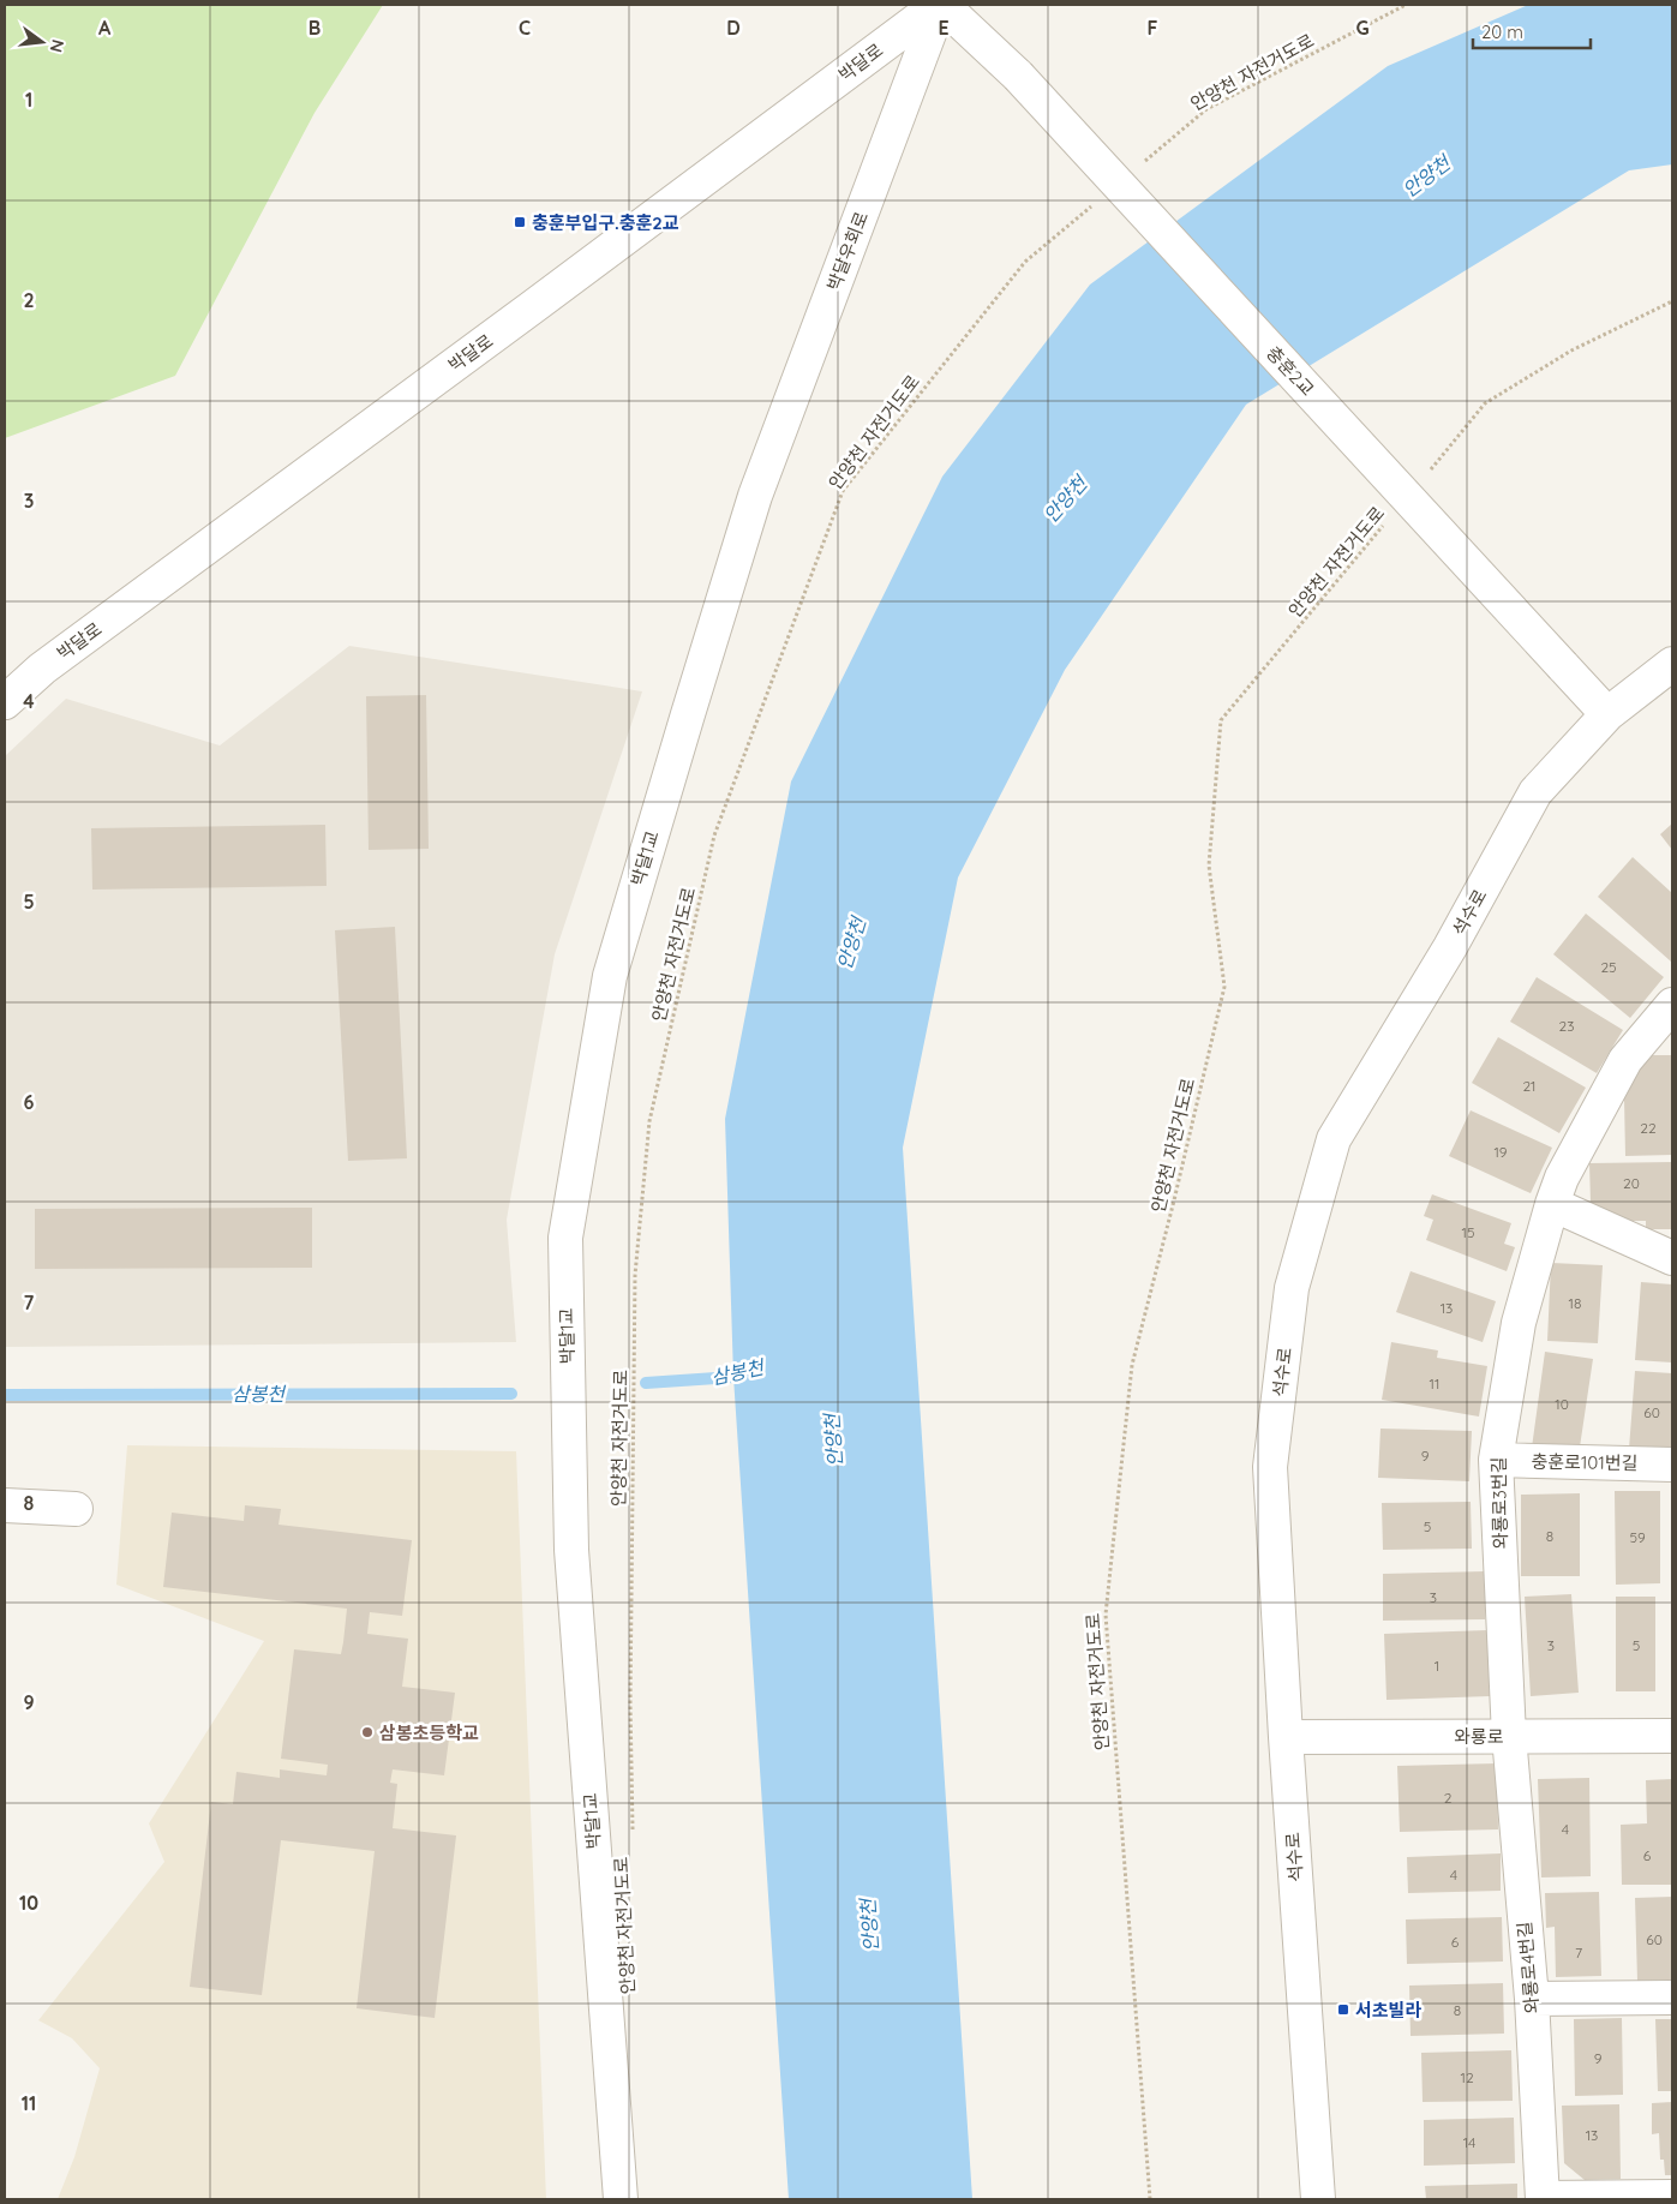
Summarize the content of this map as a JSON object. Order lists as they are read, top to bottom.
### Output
{
  "streets": {
    "street": [
      "박달로",
      "박달우회로",
      "충훈2교",
      "박달1교",
      "석수로",
      "충훈로101번길",
      "와룡로3번길",
      "와룡로",
      "와룡로4번길"
    ],
    "path": ["안양천 자전거도로"]
  },
  "crossings": [
    ["박달로", "박달우회로"],
    ["박달로", "충훈2교"],
    ["박달우회로", "충훈2교"],
    ["박달우회로", "박달1교"],
    ["충훈2교", "석수로"],
    ["석수로", "와룡로"],
    ["충훈로101번길", "와룡로3번길"],
    ["와룡로3번길", "와룡로"],
    ["와룡로3번길", "와룡로4번길"],
    ["와룡로", "와룡로4번길"]
  ],
  "water": ["안양천", "삼봉천"],
  "places": {
    "transit": ["충훈부입구.충훈2교", "서초빌라"],
    "other": ["삼봉초등학교"]
  },
  "house_numbers": [
    "25",
    "23",
    "21",
    "22",
    "19",
    "20",
    "15",
    "18",
    "13",
    "11",
    "10",
    "60",
    "9",
    "5",
    "8",
    "59",
    "3",
    "3",
    "5",
    "1",
    "2",
    "4",
    "6",
    "4",
    "60",
    "6",
    "7",
    "8",
    "9",
    "12",
    "13",
    "14"
  ],
  "scale_bar": "20 m",
  "north": "right",
  "grid": {
    "columns": [
      "A",
      "B",
      "C",
      "D",
      "E",
      "F",
      "G"
    ],
    "rows": [
      "1",
      "2",
      "3",
      "4",
      "5",
      "6",
      "7",
      "8",
      "9",
      "10",
      "11"
    ]
  }
}
